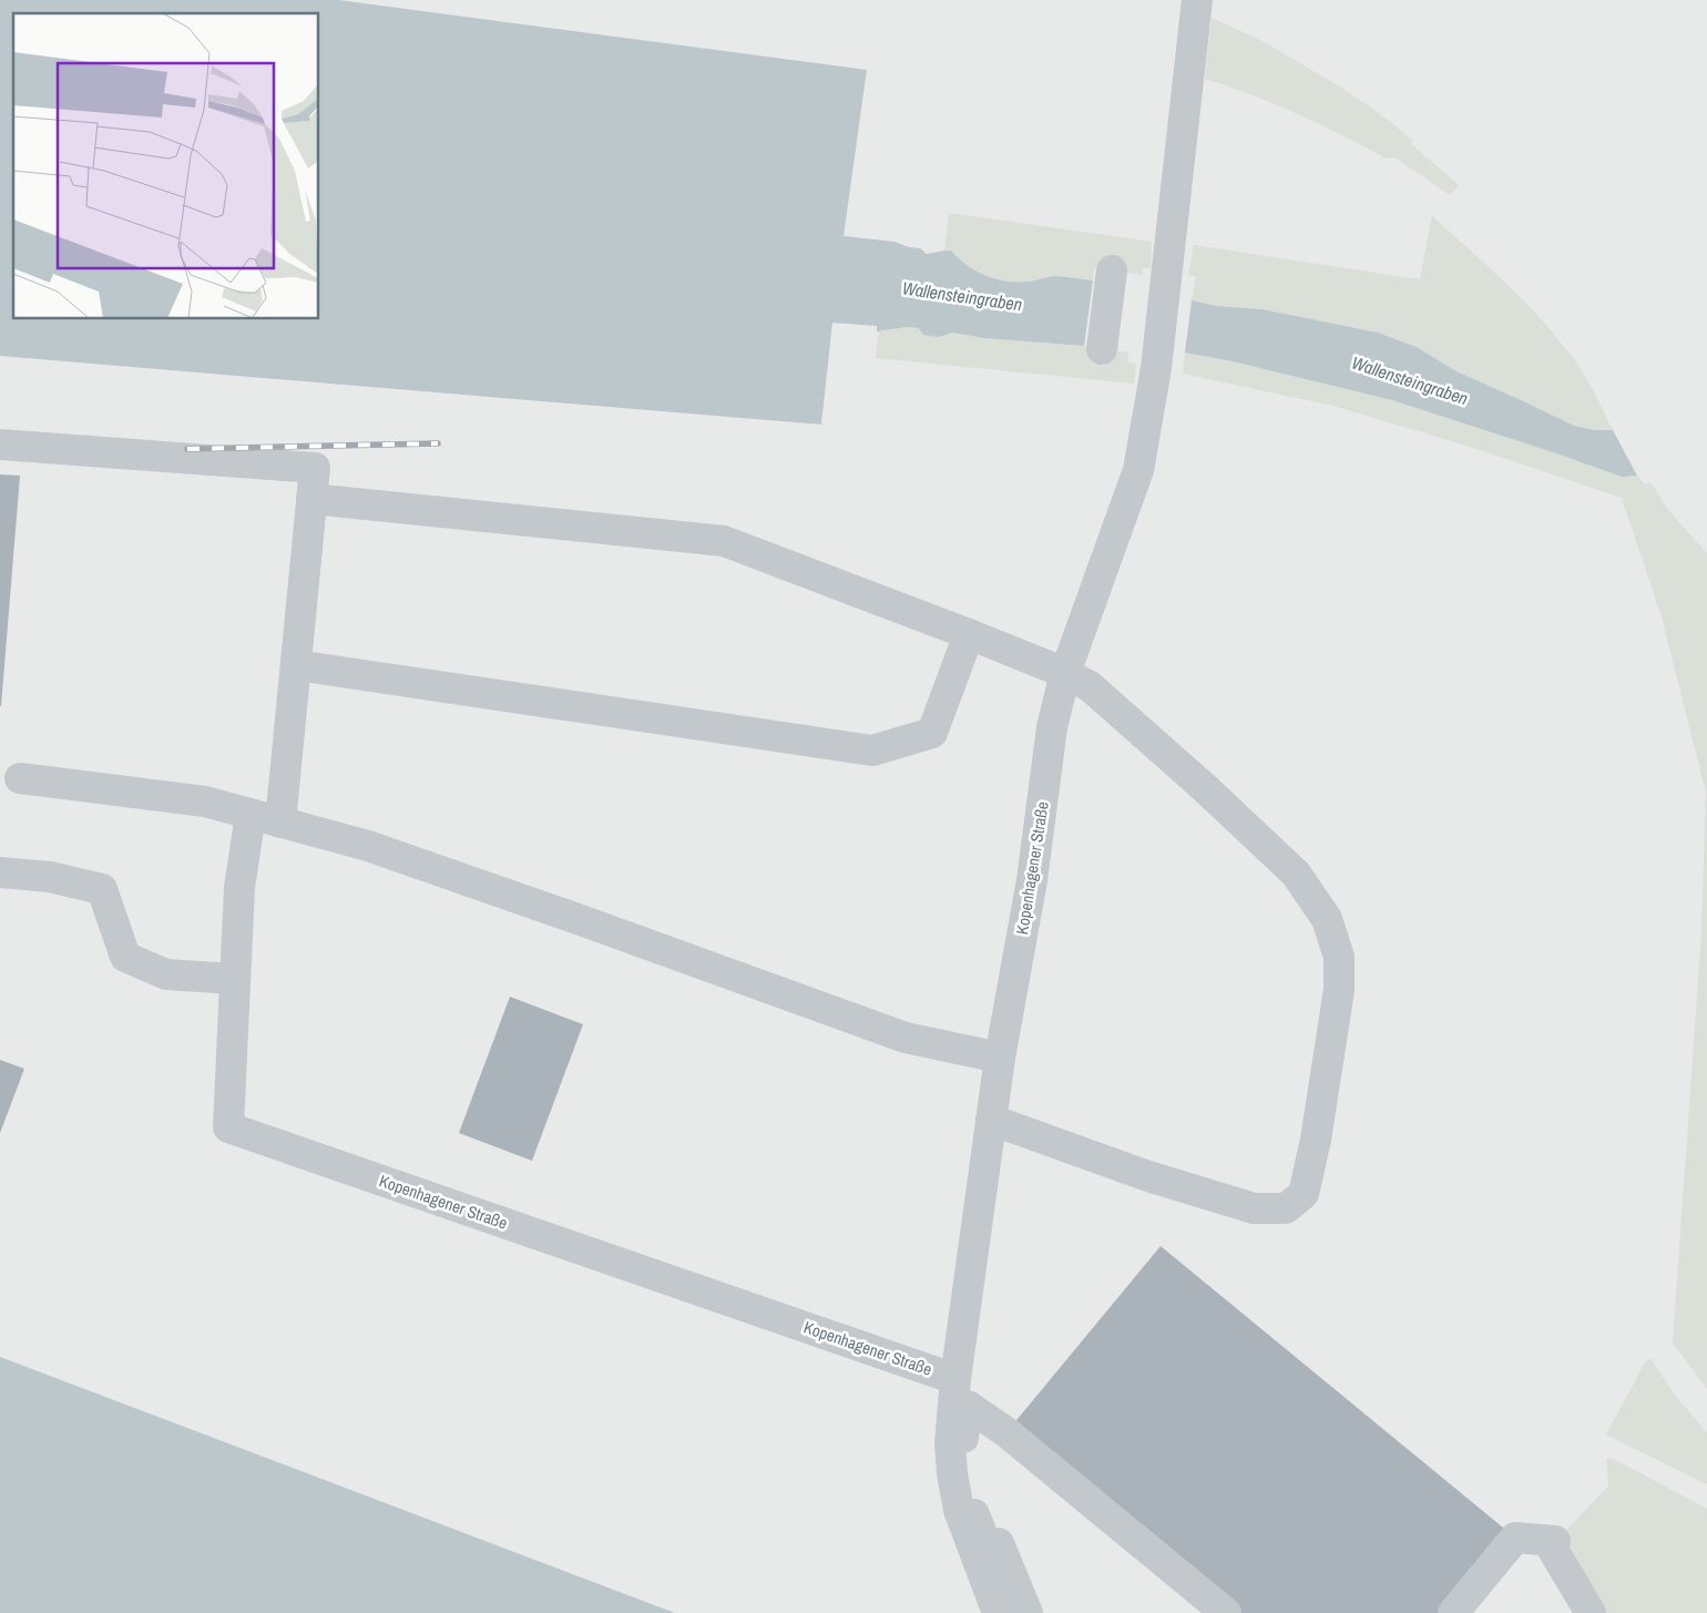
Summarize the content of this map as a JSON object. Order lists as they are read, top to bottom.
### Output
{
  "streets": {
    "street": ["Kopenhagener Straße"]
  },
  "water": ["Wallensteingraben"]
}
